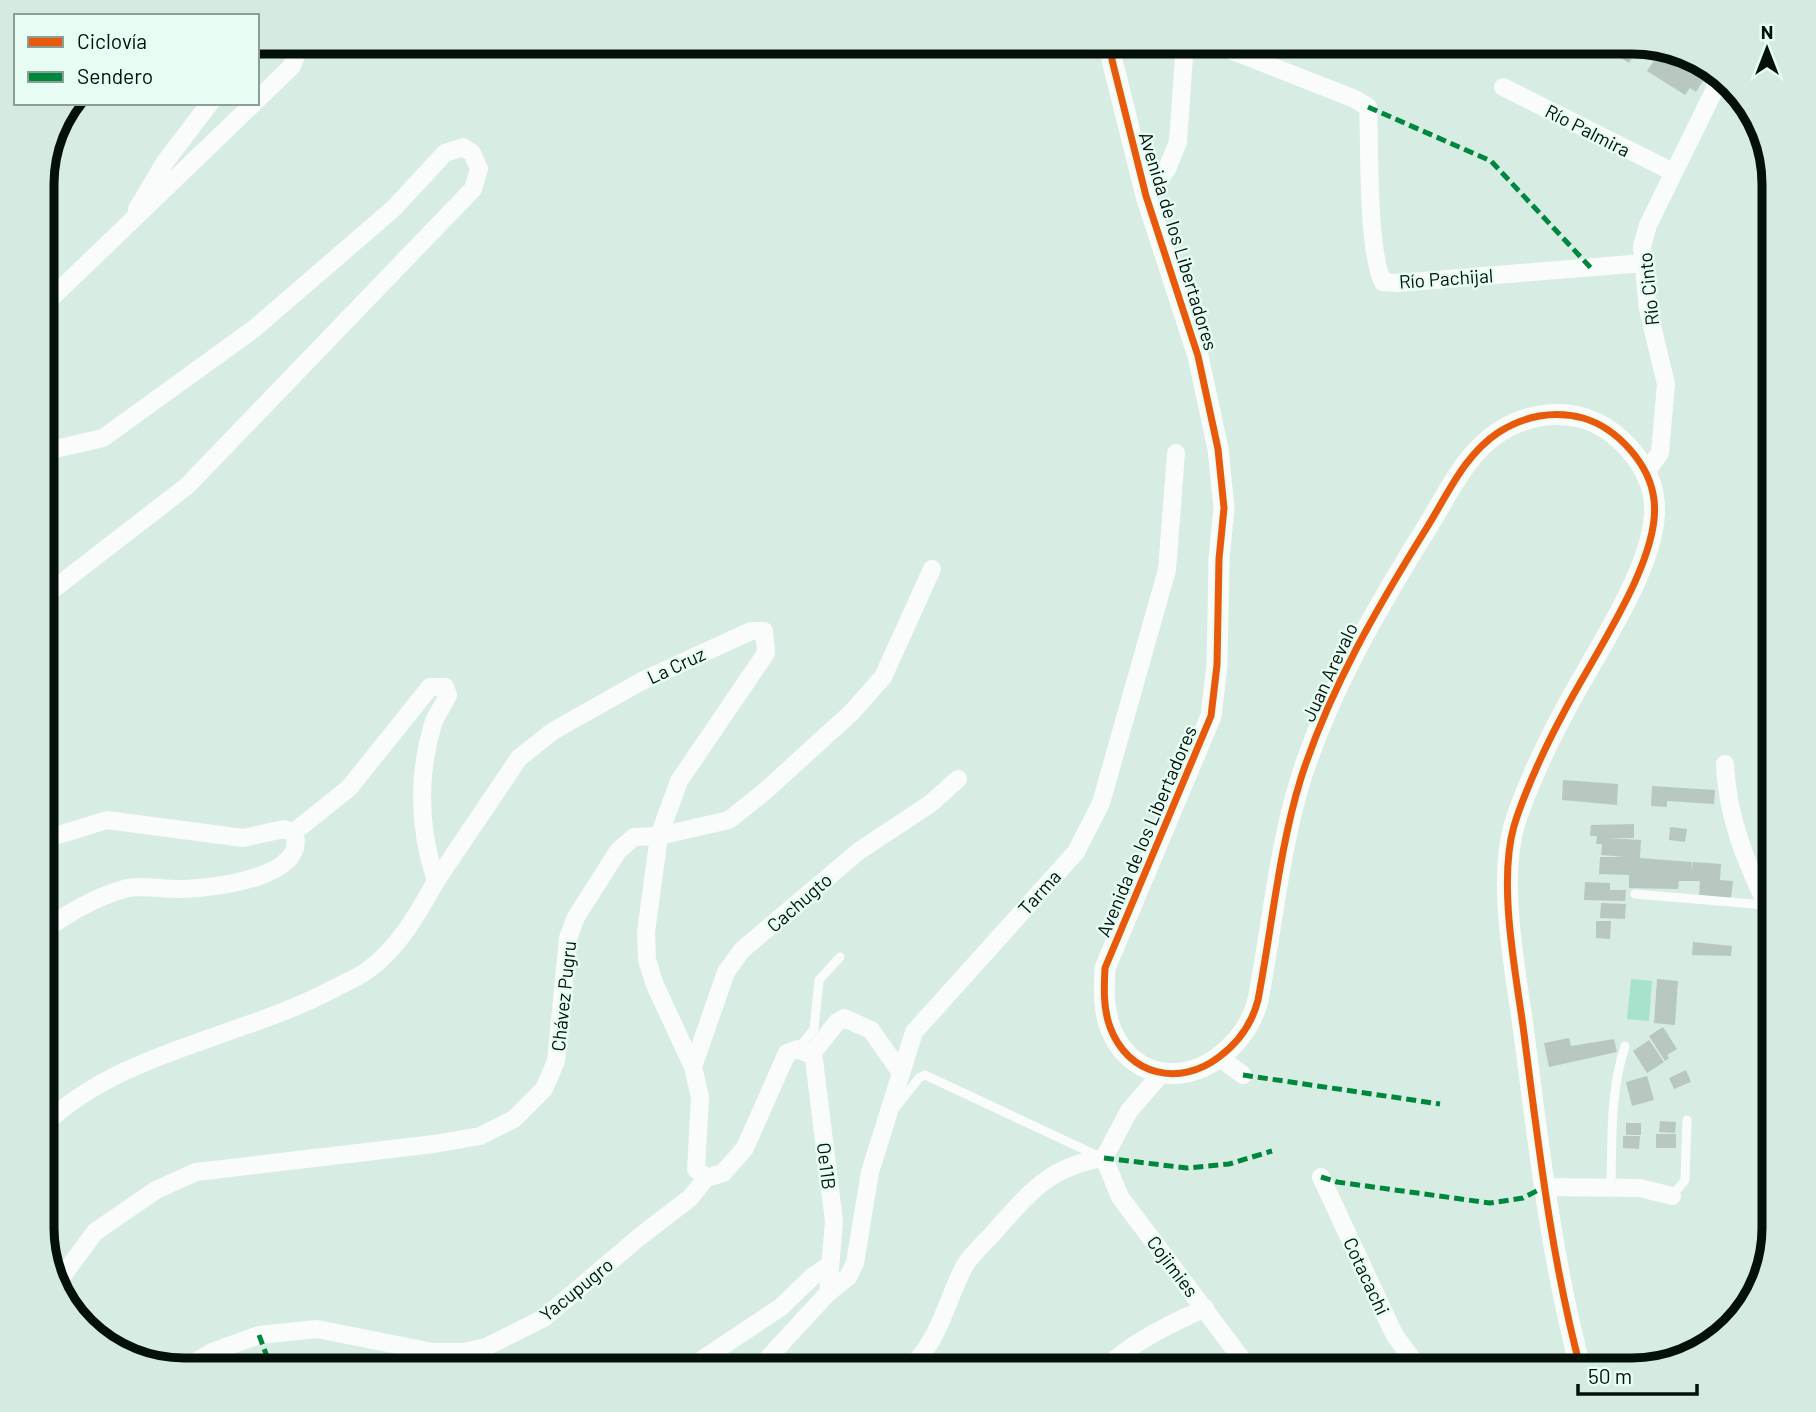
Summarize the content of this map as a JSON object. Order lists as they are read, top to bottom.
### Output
{
  "streets": {
    "street": [
      "Río Palmira",
      "Avenida de los Libertadores",
      "Río Pachijal",
      "Río Cinto",
      "La Cruz",
      "Juan Arevalo",
      "Tarma",
      "Cachugto",
      "Chávez Pugru",
      "Oe11B",
      "Cojimies",
      "Cotacachi",
      "Yacupugro"
    ]
  },
  "crossings": [
    ["Río Palmira", "Río Cinto"],
    ["Avenida de los Libertadores", "Juan Arevalo"],
    ["Río Pachijal", "Río Cinto"],
    ["Río Cinto", "Juan Arevalo"],
    ["La Cruz", "Chávez Pugru"],
    ["Tarma", "Oe11B"],
    ["Tarma", "Yacupugro"],
    ["Oe11B", "Yacupugro"]
  ],
  "legend": ["Ciclovía", "Sendero"],
  "scale_bar": "50 m",
  "north": "top"
}
